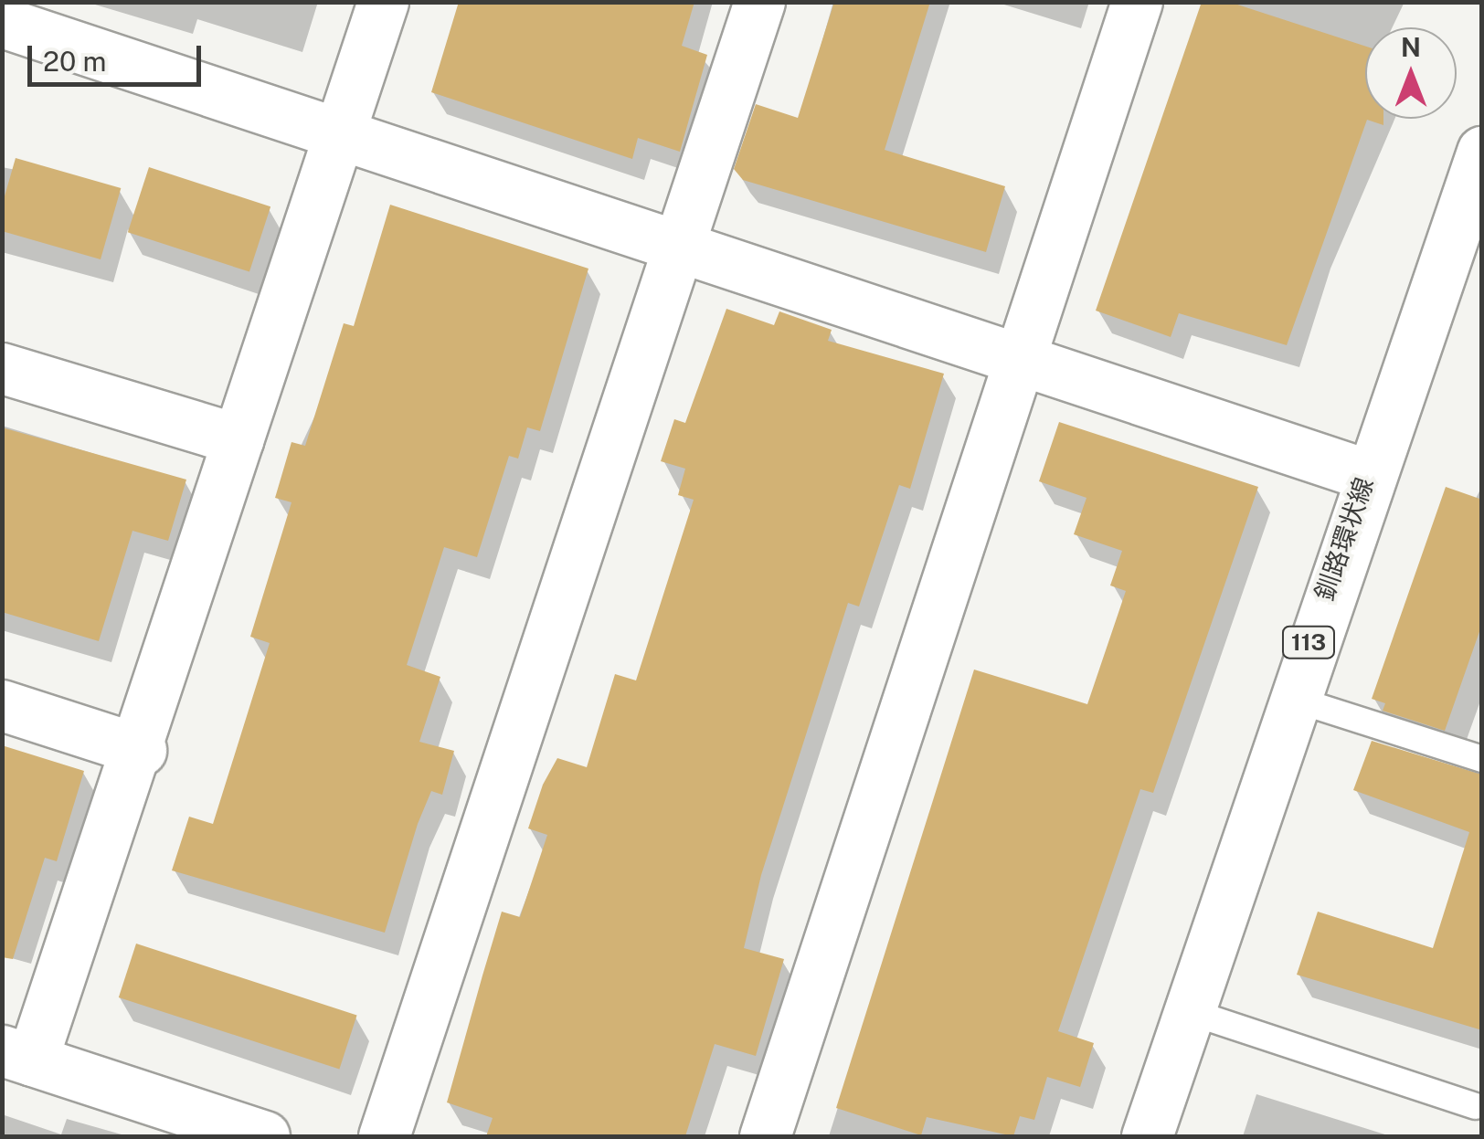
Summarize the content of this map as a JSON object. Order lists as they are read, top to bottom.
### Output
{
  "streets": {
    "street": ["釧路環状線", "113"]
  },
  "scale_bar": "20 m",
  "north": "top"
}
